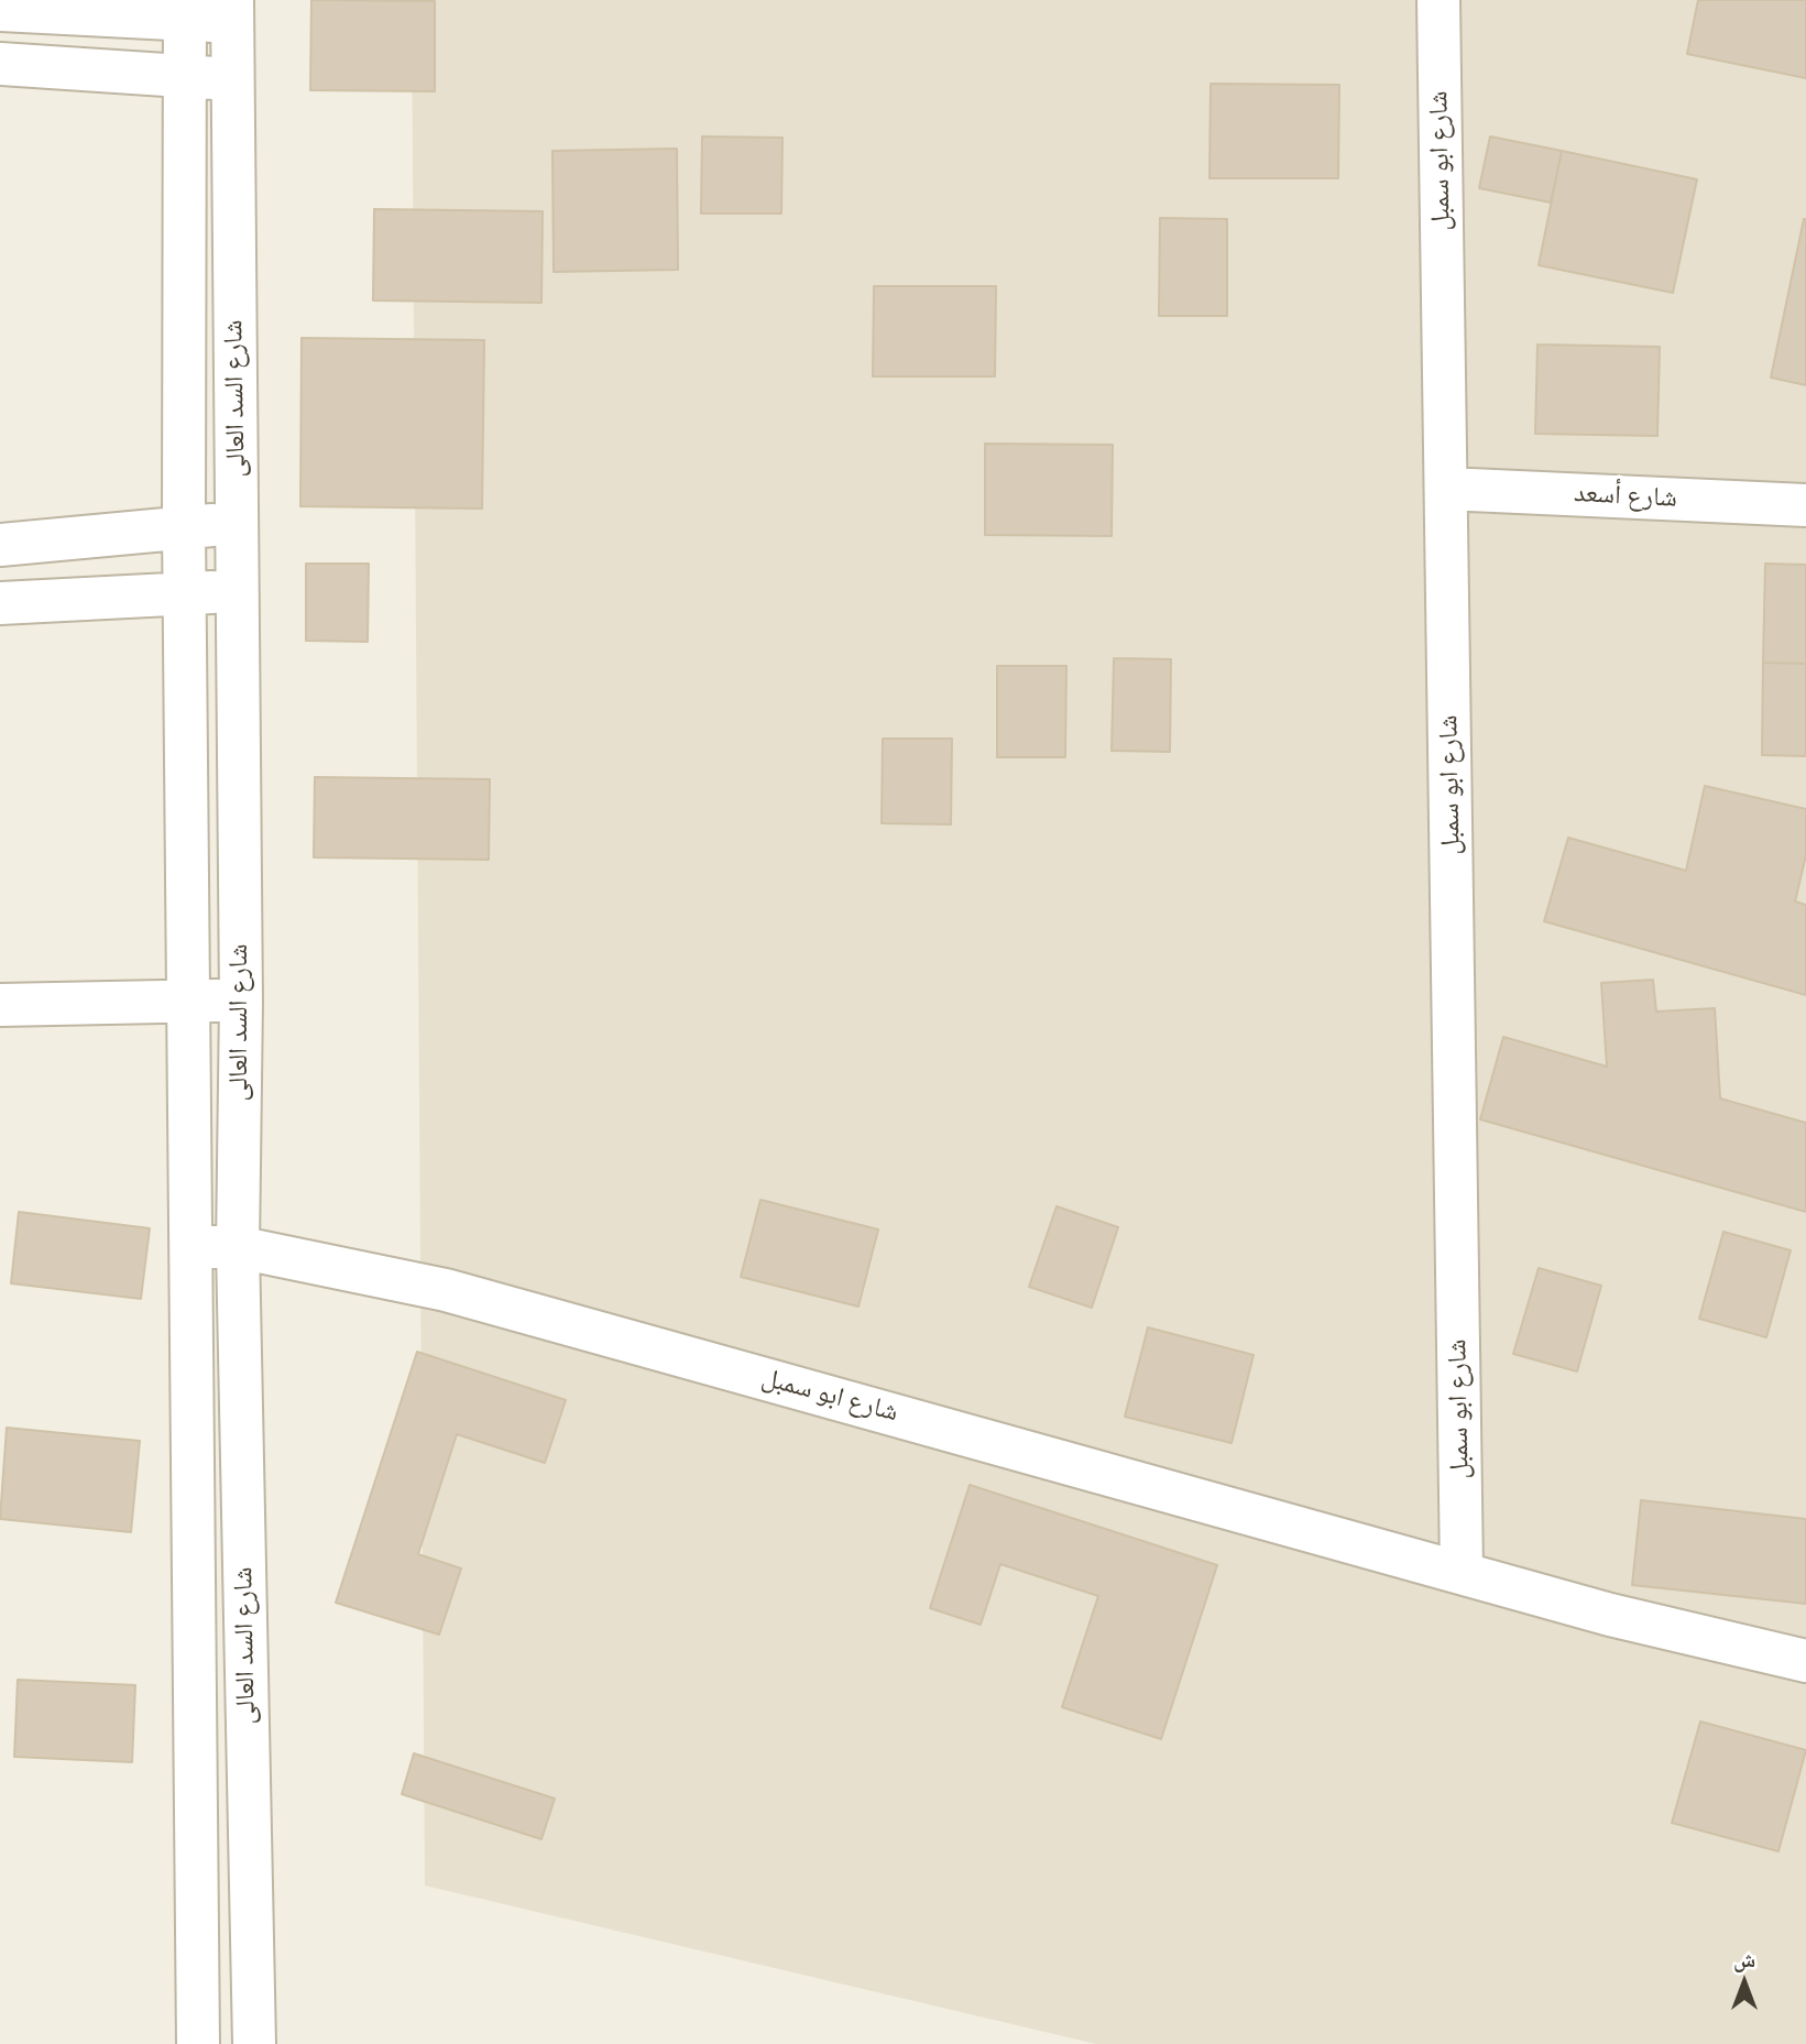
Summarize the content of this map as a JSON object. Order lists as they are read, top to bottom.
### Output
{
  "streets": {
    "street": ["شارع ابو سمبل", "شارع السد العالى", "شارع أسعد"]
  },
  "crossings": [
    ["شارع ابو سمبل", "شارع السد العالى"],
    ["شارع ابو سمبل", "شارع أسعد"]
  ],
  "north": "top"
}
